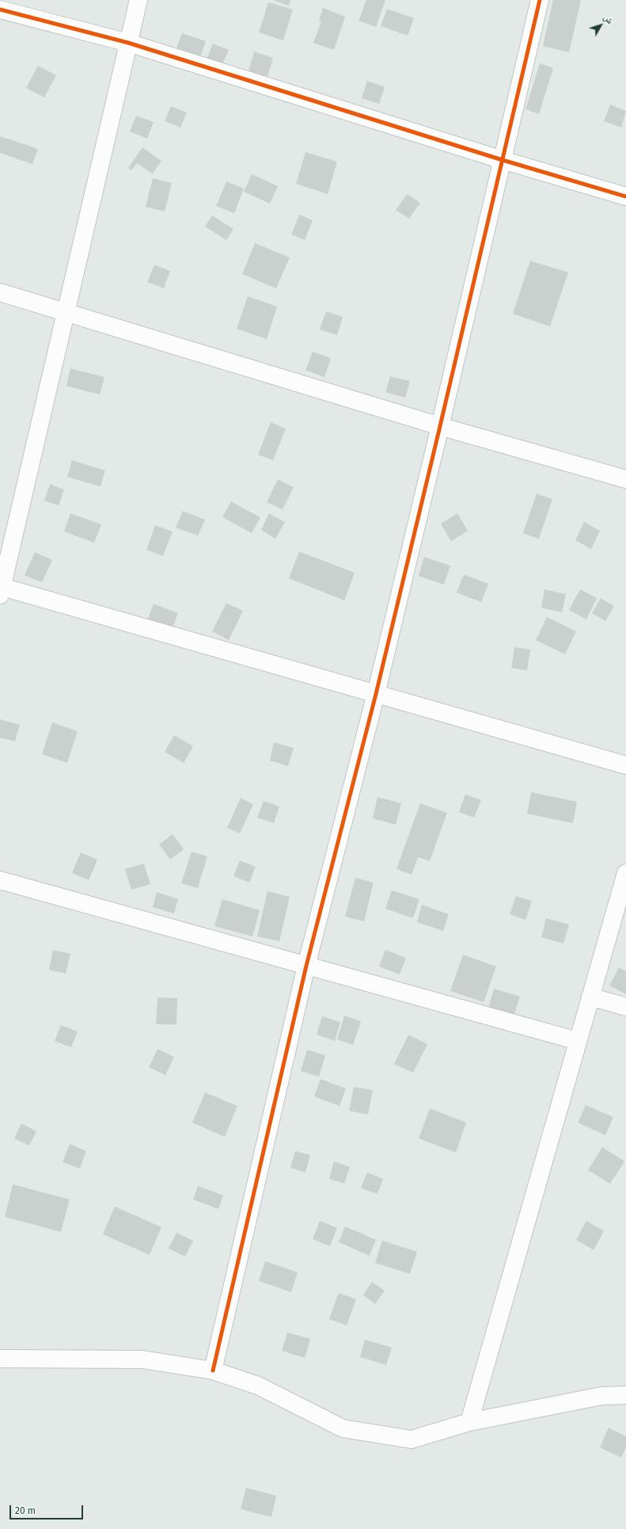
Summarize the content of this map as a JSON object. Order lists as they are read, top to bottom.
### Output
{
  "scale_bar": "20 m",
  "north": "top right"
}
